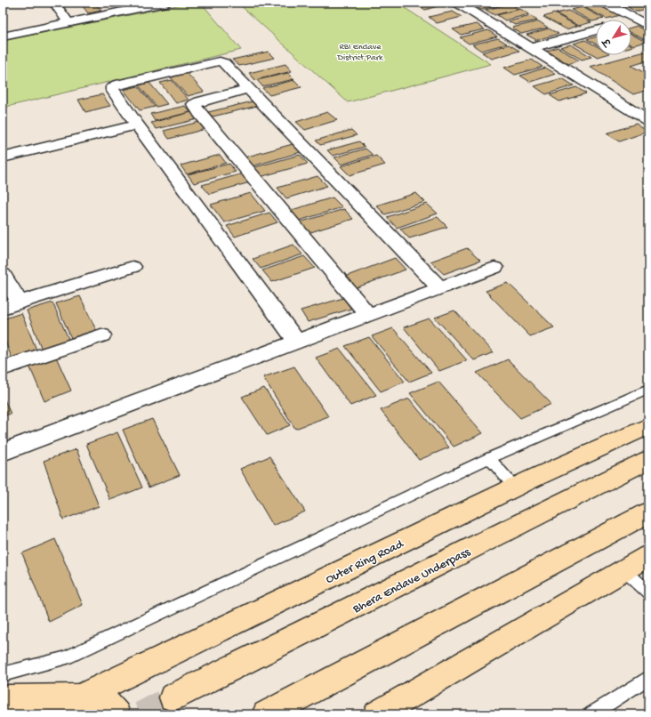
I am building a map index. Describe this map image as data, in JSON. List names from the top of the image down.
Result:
{
  "streets": {
    "main road": ["Outer Ring Road", "Bhera Enclave Underpass"]
  },
  "parks": ["RBI Enclave District Park"],
  "north": "bottom left"
}
